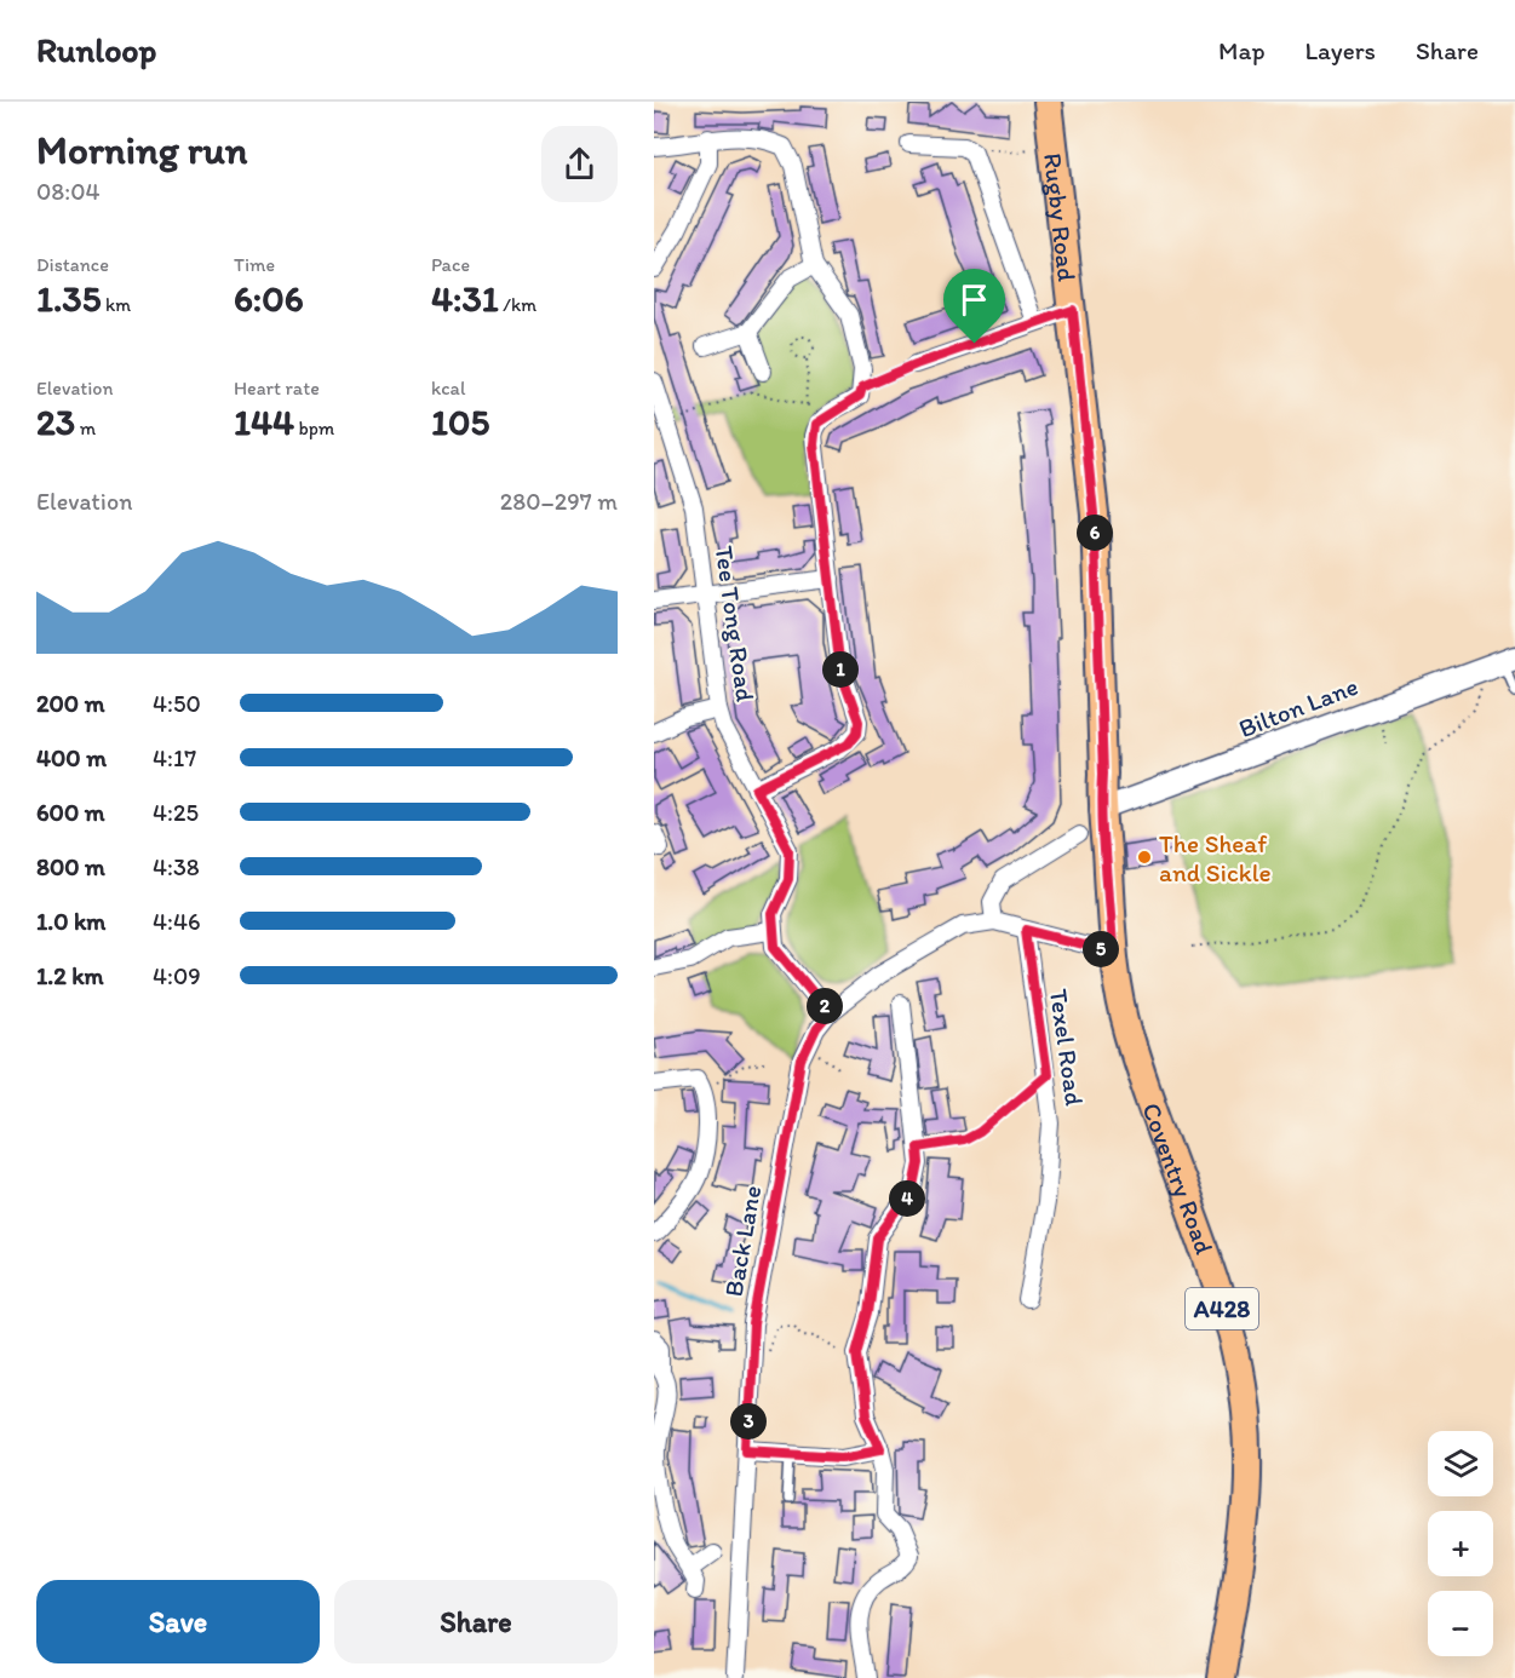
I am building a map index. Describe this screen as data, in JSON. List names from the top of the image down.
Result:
{
  "streets": {
    "main road": ["Rugby Road", "Coventry Road", "A428"],
    "street": [
      "Tee Tong Road",
      "Bilton Lane",
      "Texel Road",
      "Back Lane"
    ]
  },
  "crossings": [
    ["Rugby Road", "Bilton Lane"],
    ["Rugby Road", "Coventry Road"],
    ["Bilton Lane", "Coventry Road"],
    ["Texel Road", "Back Lane"],
    ["Coventry Road", "Back Lane"]
  ],
  "places": ["The Sheaf and Sickle"],
  "page": {
    "header": "Runloop",
    "nav": ["Map", "Layers", "Share"],
    "heading": ["Morning run", "08:04"],
    "stats": [
      ["Distance", "1.35 km"],
      ["Time", "6:06"],
      ["Pace", "4:31 /km"],
      ["Elevation", "23 m"],
      ["Heart rate", "144 bpm"],
      ["kcal", "105"]
    ],
    "chart": ["Elevation", "280–297 m"],
    "pins": [
      "6",
      "1",
      "5",
      "2",
      "4",
      "3"
    ],
    "list": [
      {
        "name": "200 m",
        "note": "4:50"
      },
      {
        "name": "400 m",
        "note": "4:17"
      },
      {
        "name": "600 m",
        "note": "4:25"
      },
      {
        "name": "800 m",
        "note": "4:38"
      },
      {
        "name": "1.0 km",
        "note": "4:46"
      },
      {
        "name": "1.2 km",
        "note": "4:09"
      }
    ],
    "map_buttons": ["+", "−"],
    "buttons": ["Save", "Share"]
  }
}
